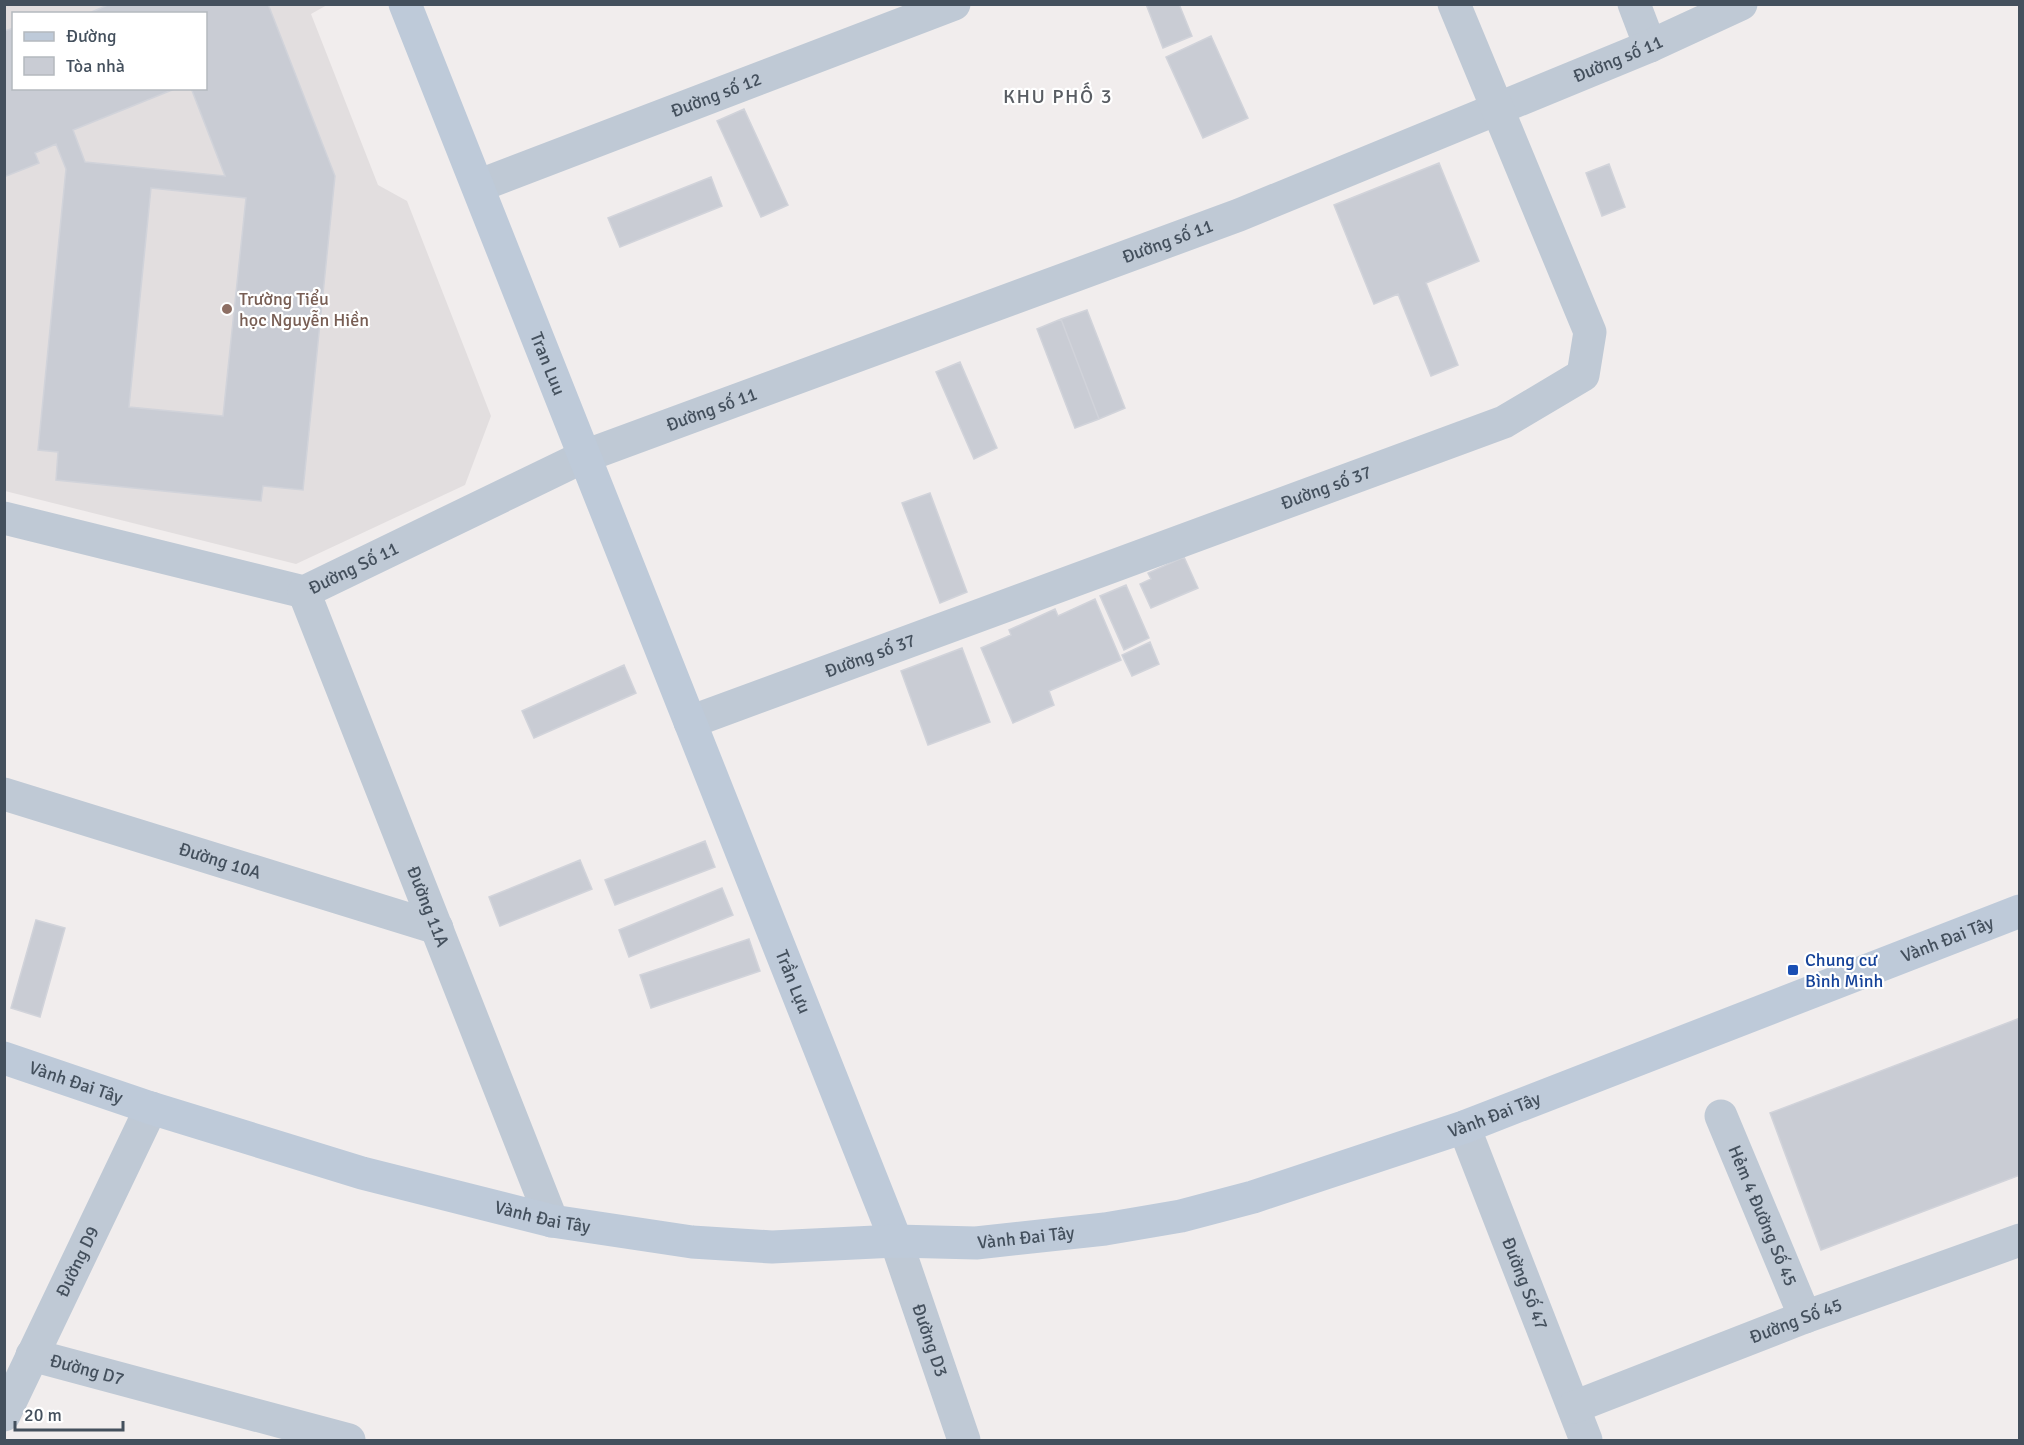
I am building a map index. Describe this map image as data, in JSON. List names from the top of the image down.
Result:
{
  "streets": {
    "street": [
      "Đường số 11",
      "Đường số 12",
      "Tran Luu",
      "Đường số 37",
      "Đường Số 11",
      "Đường 10A",
      "Đường 11A",
      "Vành Đai Tây",
      "Trần Lựu",
      "Hẻm 4 Đường Số 45",
      "Đường D9",
      "Đường Số 47",
      "Đường Số 45",
      "Đường D3",
      "Đường D7"
    ]
  },
  "crossings": [
    ["Đường số 11", "Tran Luu"],
    ["Đường số 11", "Đường số 37"],
    ["Đường số 11", "Đường Số 11"],
    ["Đường số 12", "Tran Luu"],
    ["Tran Luu", "Đường số 37"],
    ["Tran Luu", "Đường Số 11"],
    ["Tran Luu", "Trần Lựu"],
    ["Đường số 37", "Trần Lựu"],
    ["Đường Số 11", "Đường 11A"],
    ["Đường 10A", "Đường 11A"],
    ["Đường 11A", "Vành Đai Tây"],
    ["Vành Đai Tây", "Trần Lựu"],
    ["Vành Đai Tây", "Đường D9"],
    ["Vành Đai Tây", "Đường Số 47"],
    ["Vành Đai Tây", "Đường D3"],
    ["Trần Lựu", "Đường D3"],
    ["Hẻm 4 Đường Số 45", "Đường Số 45"],
    ["Đường D9", "Đường D7"],
    ["Đường Số 47", "Đường Số 45"]
  ],
  "districts": ["KHU PHỐ 3"],
  "places": {
    "other": ["Trường Tiểu học Nguyễn Hiền"],
    "transit": ["Chung cư Bình Minh"]
  },
  "legend": ["Đường", "Tòa nhà"],
  "scale_bar": "20 m"
}
